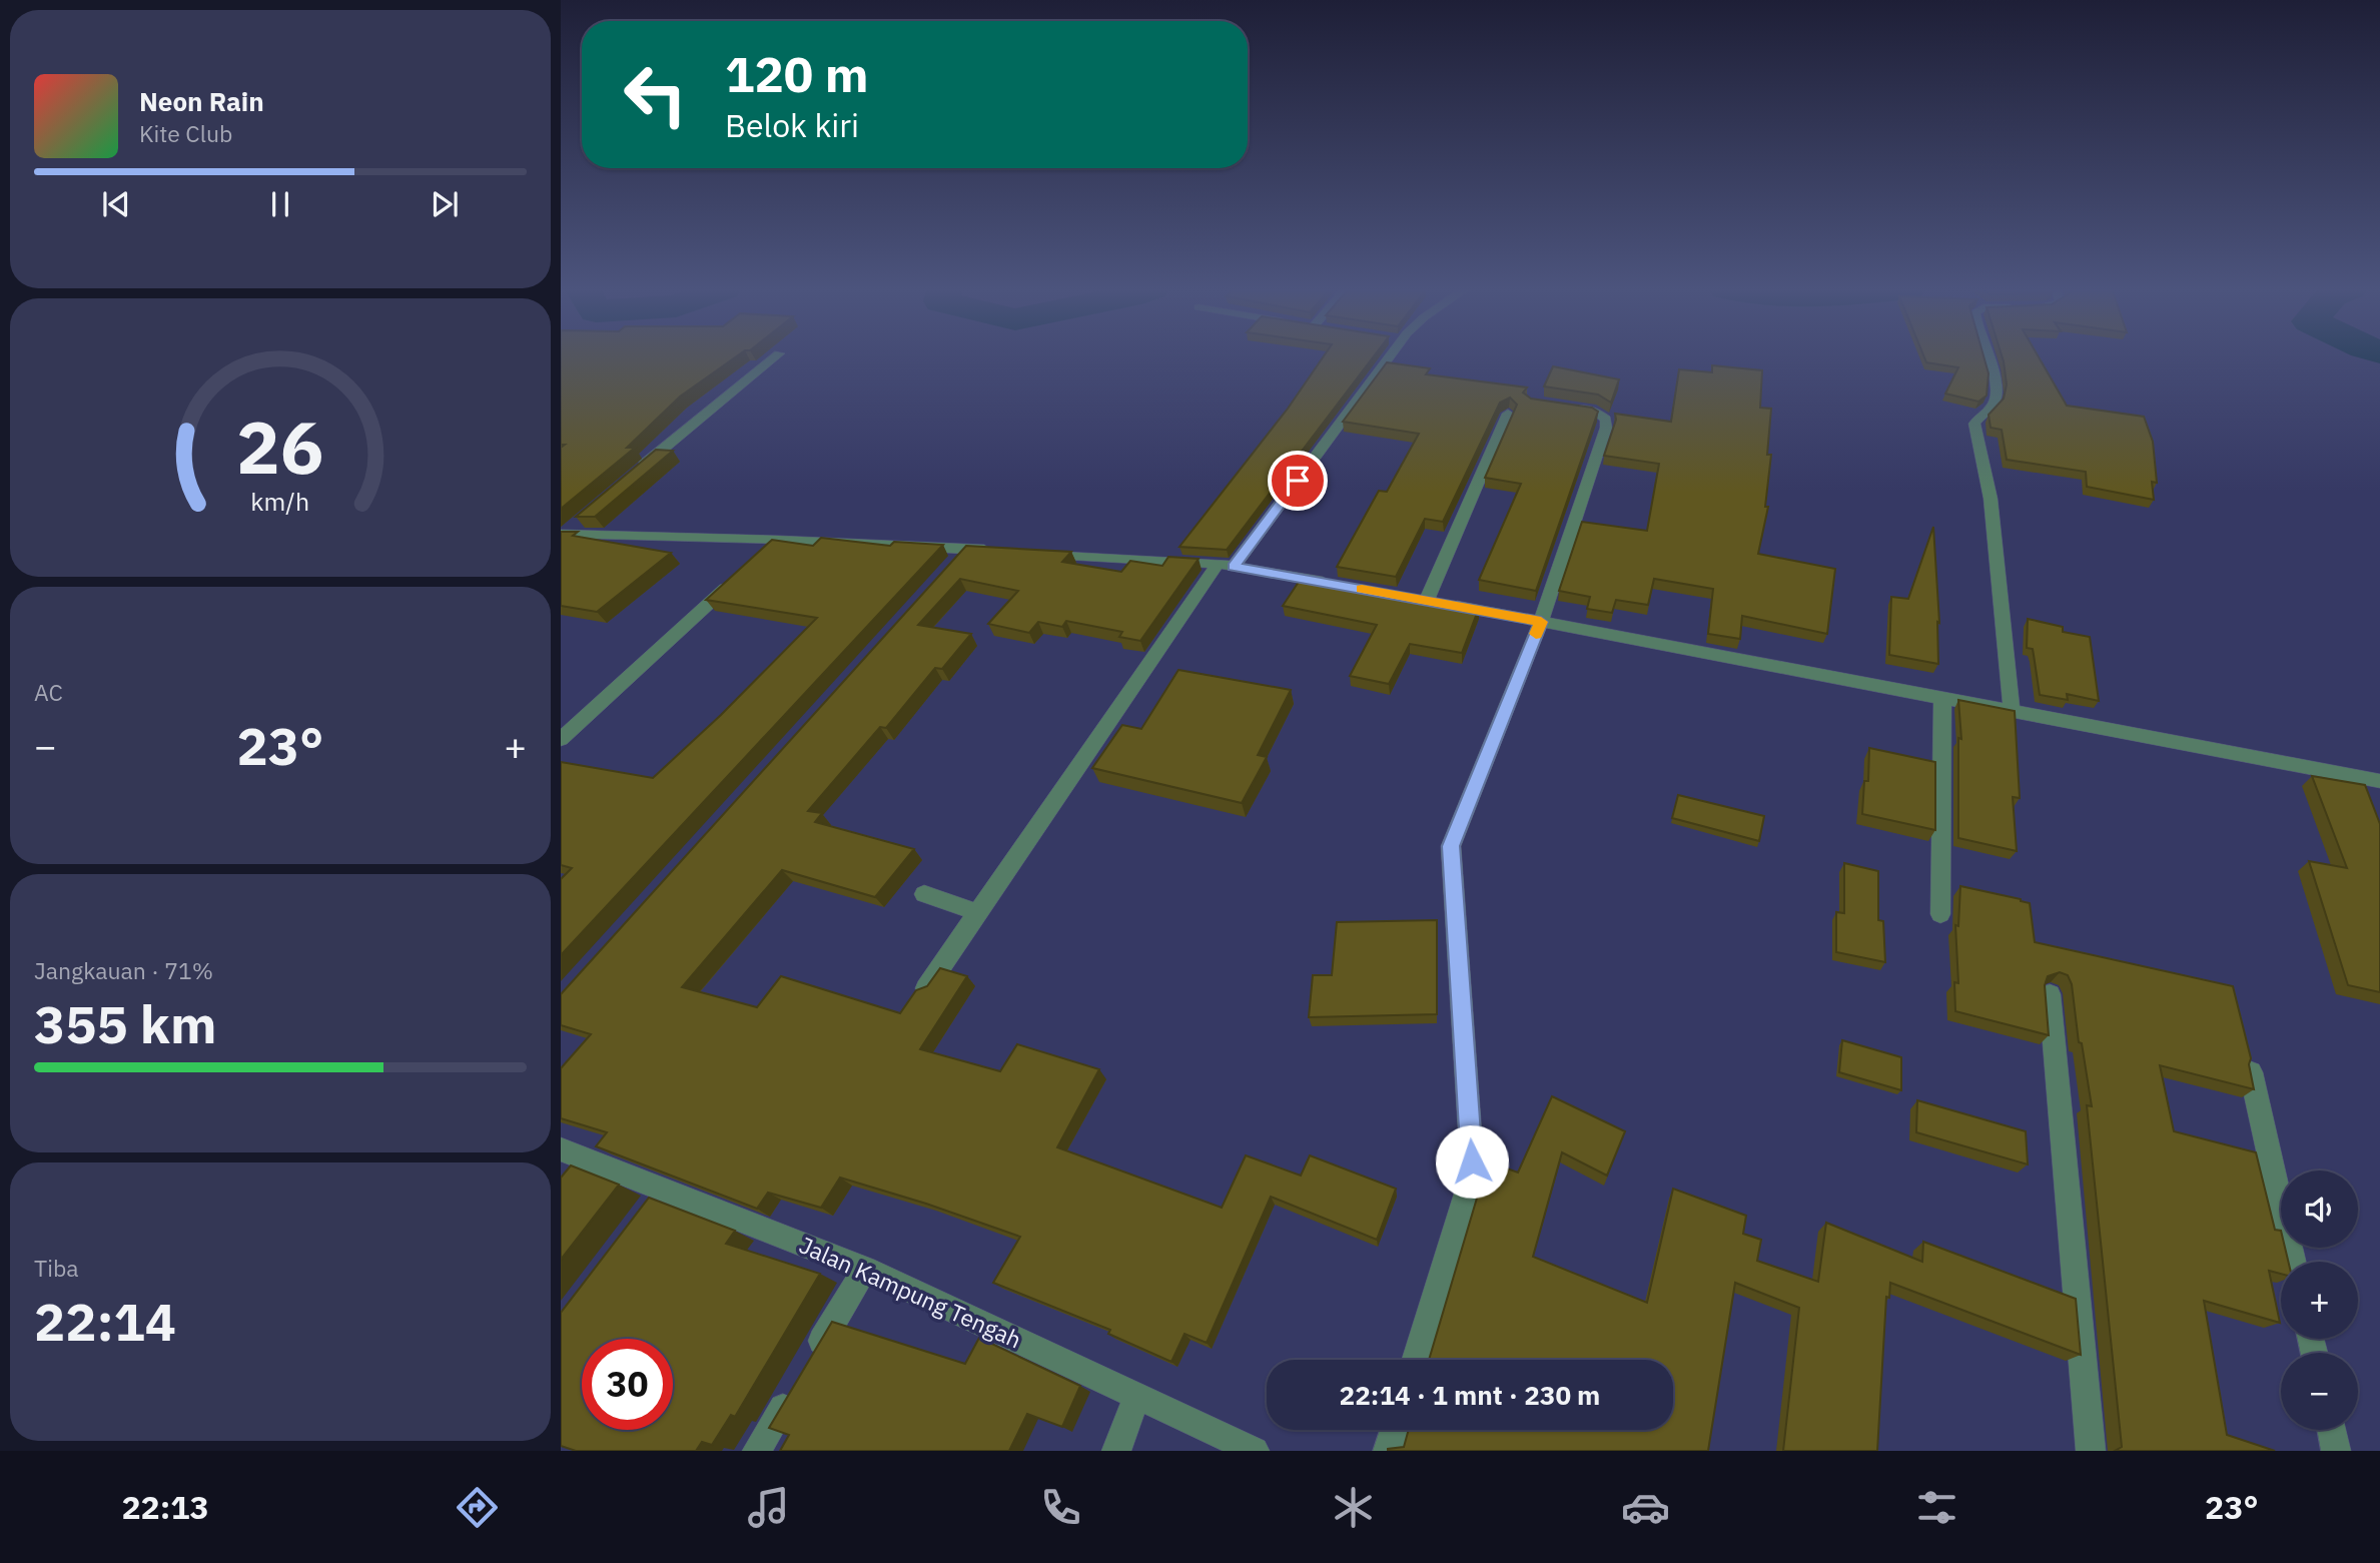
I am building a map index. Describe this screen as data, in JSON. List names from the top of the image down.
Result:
{
  "streets": {
    "street": ["Jalan Kampung Tengah"]
  },
  "page": {
    "turn": ["120 m", "Belok kiri"],
    "song": ["Neon Rain", "Kite Club"],
    "tile": [
      "AC",
      ["Jangkauan · 71%", "355 km"],
      ["Tiba", "22:14"]
    ],
    "heat": ["−", "23°", "+"],
    "map_buttons": ["+", "−"],
    "limit": "30",
    "trip": "22:14 · 1 mnt · 230 m",
    "tabs": ["22:13", "23°"],
    "gauge": ["26", "km/h"]
  }
}
